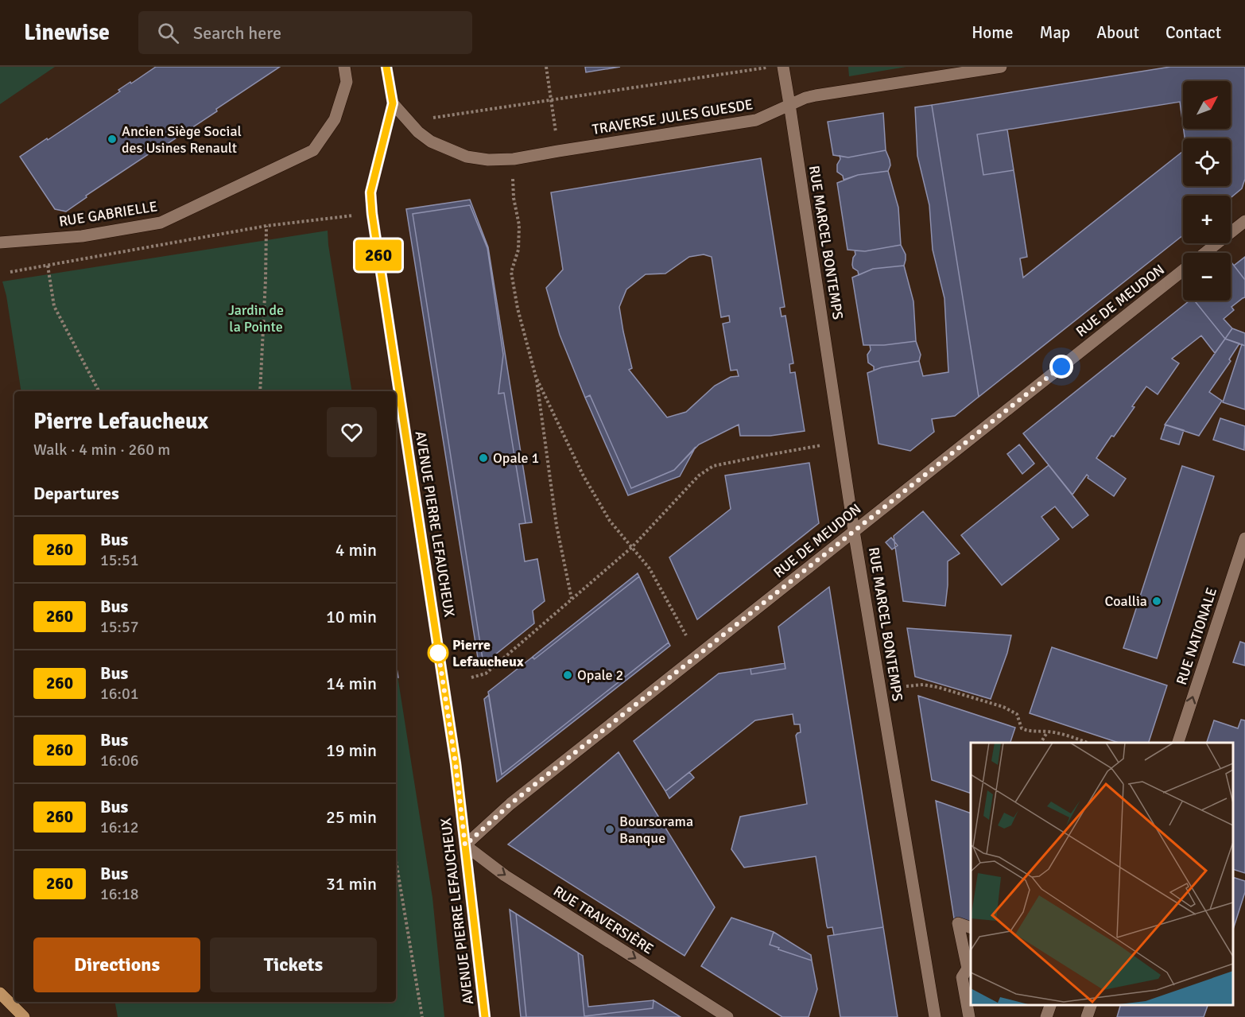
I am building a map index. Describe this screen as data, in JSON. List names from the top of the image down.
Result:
{
  "streets": {
    "street": [
      "TRAVERSE JULES GUESDE",
      "RUE GABRIELLE",
      "RUE MARCEL BONTEMPS",
      "RUE DE MEUDON",
      "AVENUE PIERRE LEFAUCHEUX",
      "RUE NATIONALE",
      "RUE TRAVERSIÈRE"
    ]
  },
  "crossings": [
    ["TRAVERSE JULES GUESDE", "RUE MARCEL BONTEMPS"],
    ["TRAVERSE JULES GUESDE", "AVENUE PIERRE LEFAUCHEUX"],
    ["RUE MARCEL BONTEMPS", "RUE DE MEUDON"],
    ["RUE DE MEUDON", "AVENUE PIERRE LEFAUCHEUX"],
    ["RUE DE MEUDON", "RUE TRAVERSIÈRE"],
    ["AVENUE PIERRE LEFAUCHEUX", "RUE TRAVERSIÈRE"]
  ],
  "one_way": ["RUE NATIONALE", "RUE TRAVERSIÈRE"],
  "parks": ["Jardin de la Pointe"],
  "places": [
    "Ancien Siège Social des Usines Renault",
    "Opale 1",
    "Coallia",
    "Pierre Lefaucheux",
    "Opale 2",
    "Boursorama Banque"
  ],
  "lines": ["bus line 260"],
  "north": "top right",
  "page": {
    "header": "Linewise",
    "search": "Search here",
    "nav": [
      "Home",
      "Map",
      "About",
      "Contact"
    ],
    "on_map": "260",
    "map_buttons": ["+", "−"],
    "heading": [
      ["Pierre Lefaucheux", "Walk · 4 min · 260 m"],
      "Departures"
    ],
    "list": [
      {
        "mark": "260",
        "name": "Bus",
        "note": "15:51",
        "value": "4 min"
      },
      {
        "mark": "260",
        "name": "Bus",
        "note": "15:57",
        "value": "10 min"
      },
      {
        "mark": "260",
        "name": "Bus",
        "note": "16:01",
        "value": "14 min"
      },
      {
        "mark": "260",
        "name": "Bus",
        "note": "16:06",
        "value": "19 min"
      },
      {
        "mark": "260",
        "name": "Bus",
        "note": "16:12",
        "value": "25 min"
      },
      {
        "mark": "260",
        "name": "Bus",
        "note": "16:18",
        "value": "31 min"
      }
    ],
    "buttons": ["Directions", "Tickets"]
  }
}
